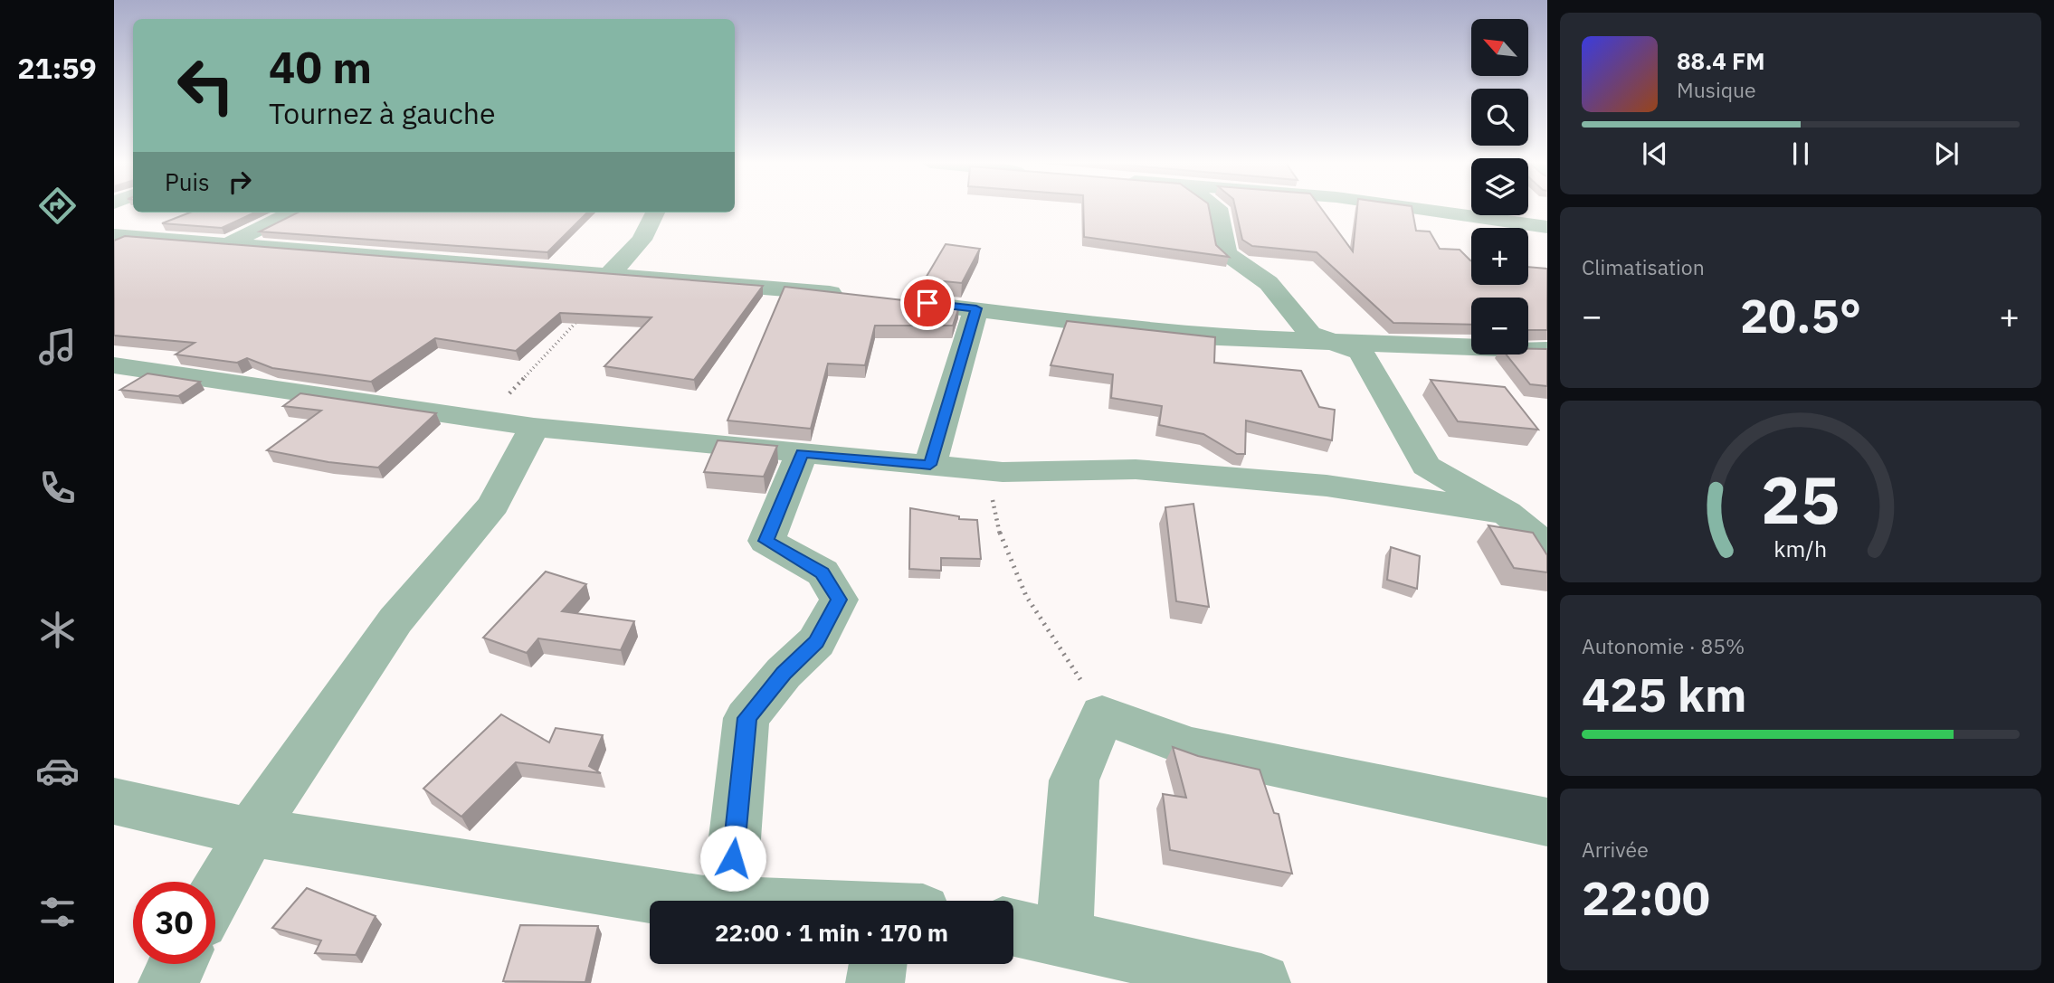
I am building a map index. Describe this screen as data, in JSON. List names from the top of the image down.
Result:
{
  "north": "top left",
  "page": {
    "tabs": "21:59",
    "map_buttons": ["+", "−"],
    "turn": ["40 m", "Tournez à gauche"],
    "song": ["88.4 FM", "Musique"],
    "then": "Puis",
    "tile": [
      "Climatisation",
      ["Autonomie · 85%", "425 km"],
      ["Arrivée", "22:00"]
    ],
    "heat": ["−", "20.5°", "+"],
    "limit": "30",
    "trip": "22:00 · 1 min · 170 m",
    "gauge": ["25", "km/h"]
  }
}
